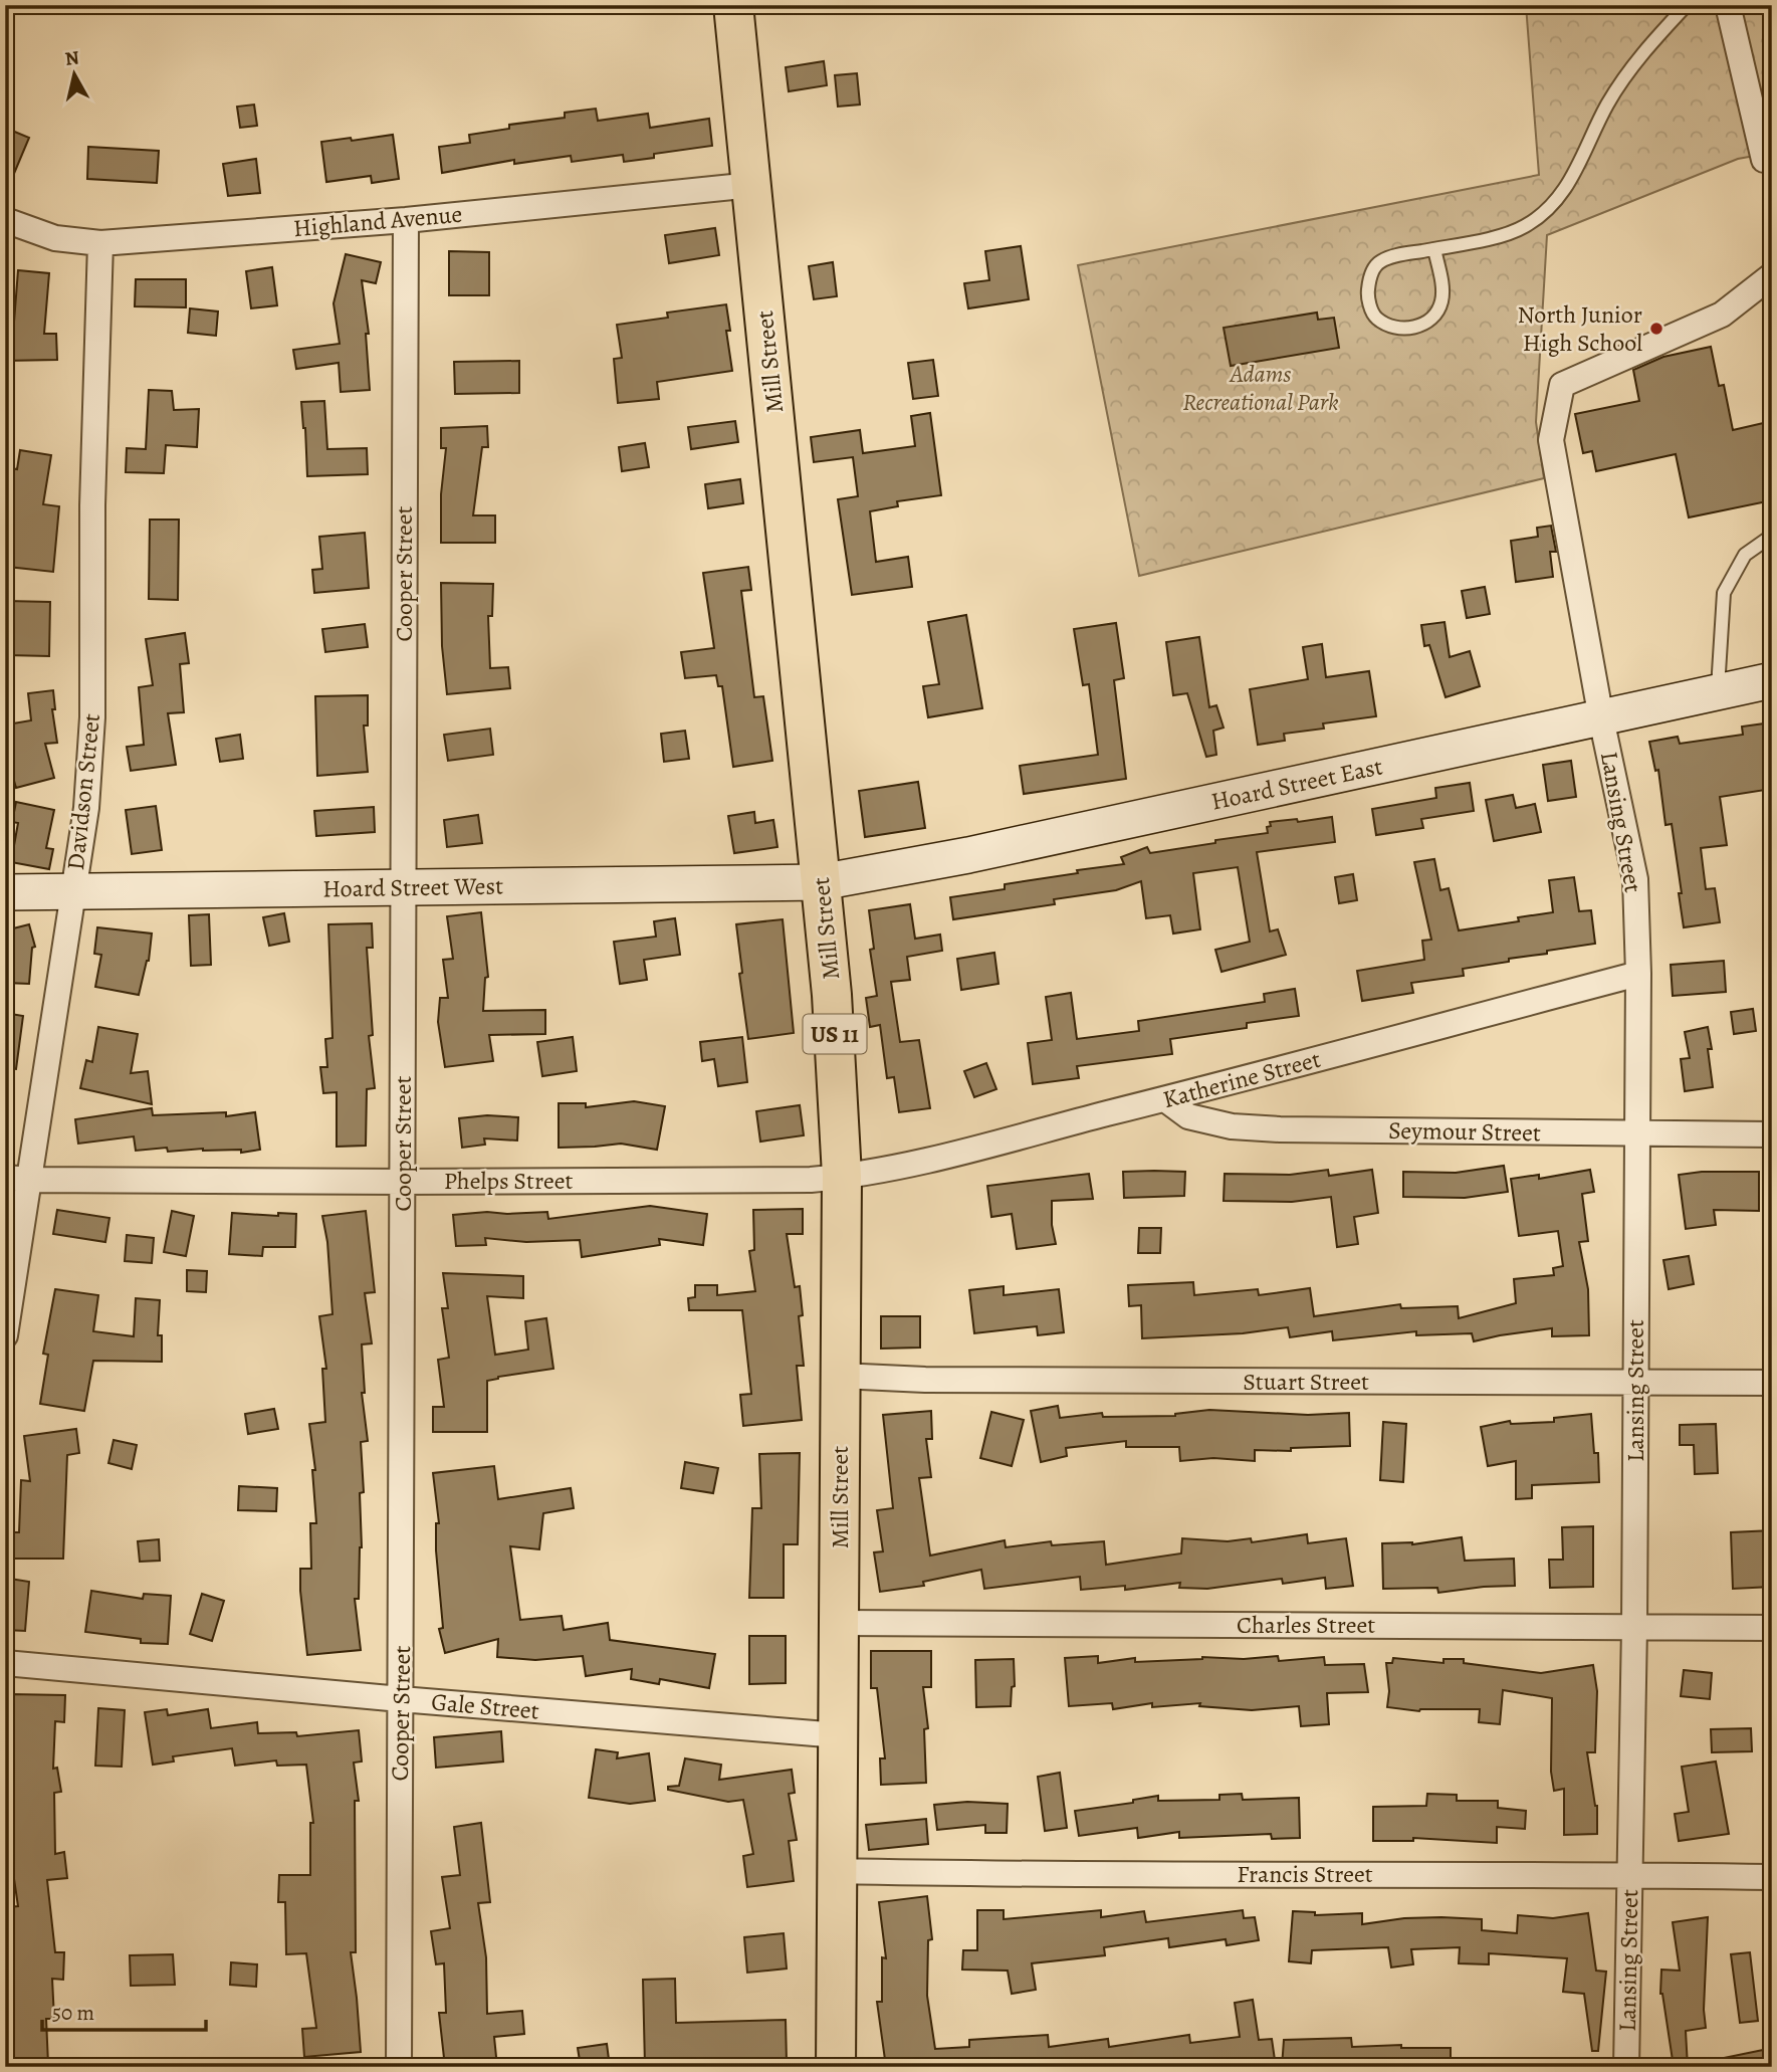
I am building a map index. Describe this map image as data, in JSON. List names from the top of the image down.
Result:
{
  "streets": {
    "highway": ["Mill Street", "US 11"],
    "street": [
      "Highland Avenue",
      "Cooper Street",
      "Hoard Street East",
      "Davidson Street",
      "Lansing Street",
      "Hoard Street West",
      "Katherine Street",
      "Seymour Street",
      "Phelps Street",
      "Stuart Street",
      "Charles Street",
      "Gale Street",
      "Francis Street"
    ]
  },
  "crossings": [
    ["Highland Avenue", "Mill Street"],
    ["Highland Avenue", "Cooper Street"],
    ["Highland Avenue", "Davidson Street"],
    ["Mill Street", "Hoard Street East"],
    ["Mill Street", "Hoard Street West"],
    ["Mill Street", "Katherine Street"],
    ["Mill Street", "Phelps Street"],
    ["Mill Street", "Stuart Street"],
    ["Mill Street", "Charles Street"],
    ["Mill Street", "Gale Street"],
    ["Mill Street", "Francis Street"],
    ["Cooper Street", "Hoard Street West"],
    ["Cooper Street", "Phelps Street"],
    ["Cooper Street", "Gale Street"],
    ["Hoard Street East", "Lansing Street"],
    ["Hoard Street East", "Hoard Street West"],
    ["Davidson Street", "Hoard Street West"],
    ["Davidson Street", "Phelps Street"],
    ["Lansing Street", "Katherine Street"],
    ["Lansing Street", "Seymour Street"],
    ["Lansing Street", "Stuart Street"],
    ["Lansing Street", "Charles Street"],
    ["Lansing Street", "Francis Street"],
    ["Katherine Street", "Seymour Street"],
    ["Katherine Street", "Phelps Street"]
  ],
  "parks": ["Adams Recreational Park"],
  "places": ["North Junior High School"],
  "scale_bar": "50 m",
  "north": "top"
}
